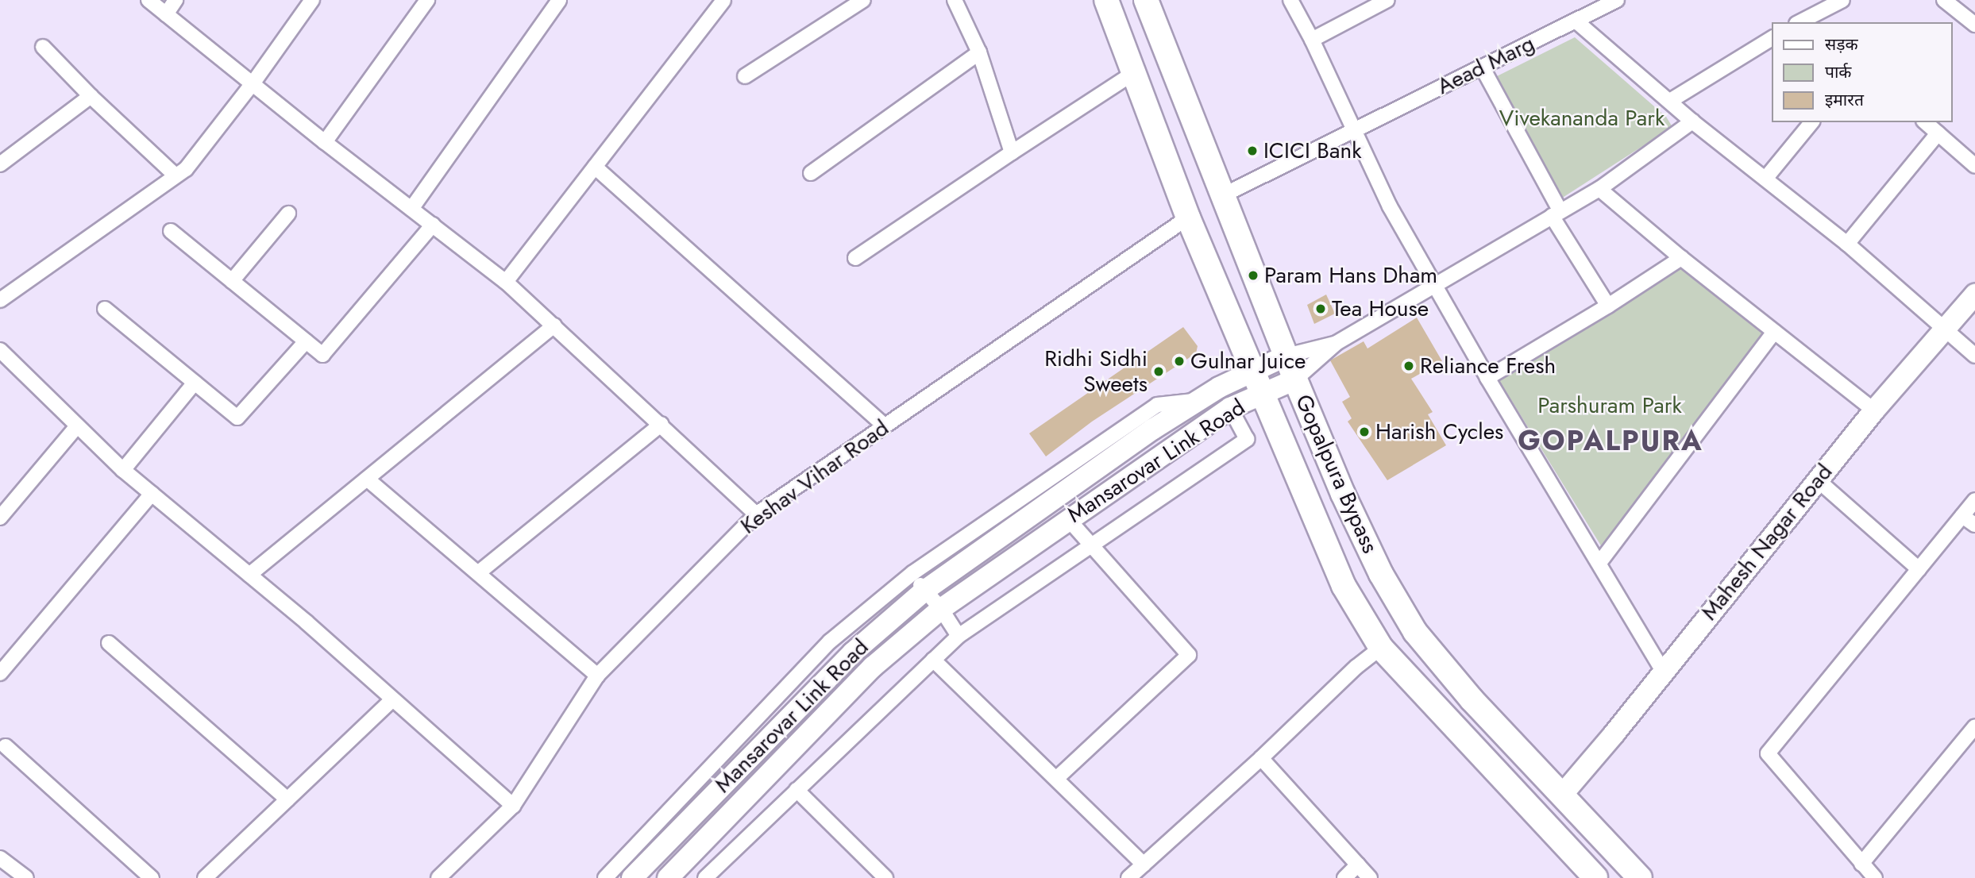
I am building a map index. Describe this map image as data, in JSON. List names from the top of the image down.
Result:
{
  "streets": {
    "main road": ["Gopalpura Bypass"],
    "street": [
      "Aead Marg",
      "Mansarovar Link Road",
      "Keshav Vihar Road",
      "Mahesh Nagar Road"
    ]
  },
  "crossings": [
    ["Aead Marg", "Gopalpura Bypass"],
    ["Mansarovar Link Road", "Gopalpura Bypass"],
    ["Gopalpura Bypass", "Keshav Vihar Road"],
    ["Gopalpura Bypass", "Mahesh Nagar Road"]
  ],
  "districts": ["GOPALPURA"],
  "parks": ["Vivekananda Park", "Parshuram Park"],
  "places": [
    "ICICI Bank",
    "Param Hans Dham",
    "Tea House",
    "Gulnar Juice",
    "Reliance Fresh",
    "Ridhi Sidhi Sweets",
    "Harish Cycles"
  ],
  "legend": ["सड़क", "पार्क", "इमारत"]
}
